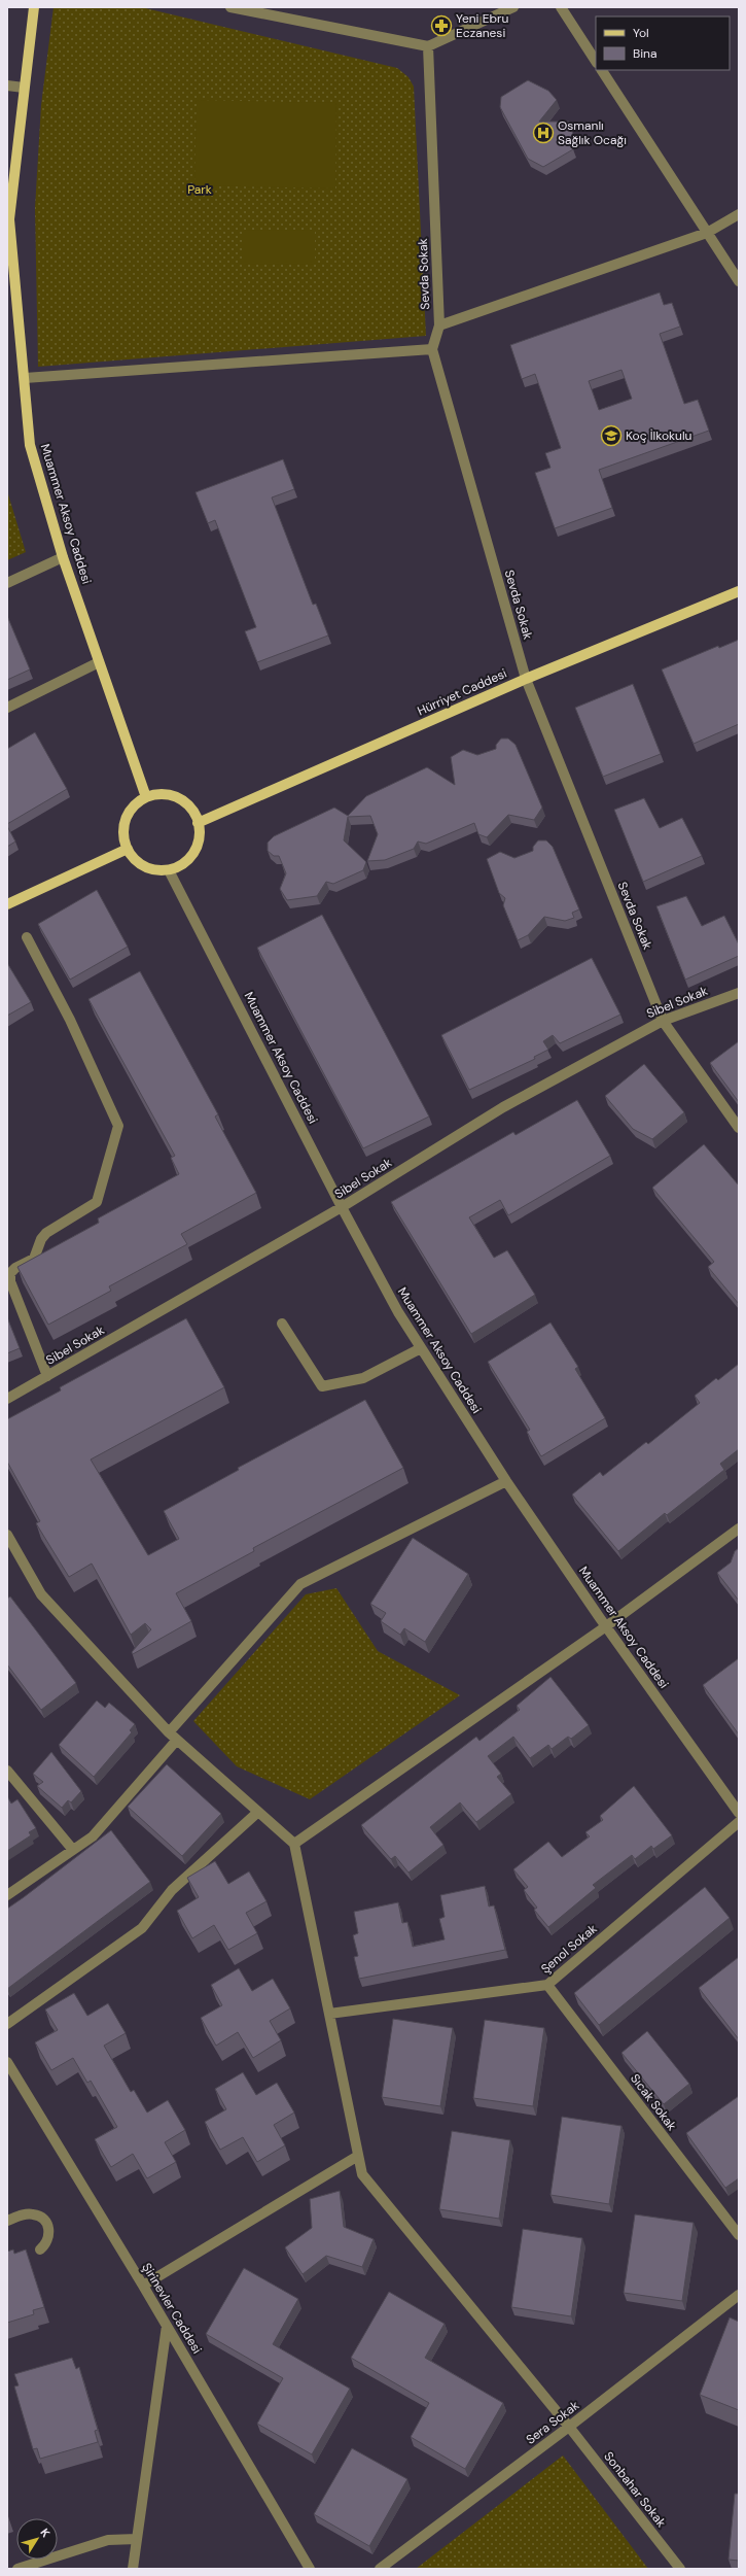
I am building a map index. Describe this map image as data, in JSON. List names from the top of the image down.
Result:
{
  "streets": {
    "main road": ["Muammer Aksoy Caddesi", "Hürriyet Caddesi"],
    "street": [
      "Sevda Sokak",
      "Sibel Sokak",
      "Şenol Sokak",
      "Sıcak Sokak",
      "Şirinevler Caddesi",
      "Sera Sokak",
      "Sonbahar Sokak"
    ]
  },
  "crossings": [
    ["Sevda Sokak", "Hürriyet Caddesi"],
    ["Sevda Sokak", "Sibel Sokak"],
    ["Muammer Aksoy Caddesi", "Hürriyet Caddesi"],
    ["Muammer Aksoy Caddesi", "Sibel Sokak"],
    ["Şenol Sokak", "Sıcak Sokak"],
    ["Şenol Sokak", "Sonbahar Sokak"],
    ["Sera Sokak", "Sonbahar Sokak"]
  ],
  "parks": ["Park"],
  "places": {
    "pharmacy": ["Yeni Ebru Eczanesi"],
    "hospital": ["Osmanlı Sağlık Ocağı"],
    "school or university": ["Koç İlkokulu"]
  },
  "legend": ["Yol", "Bina"],
  "north": "top right"
}
